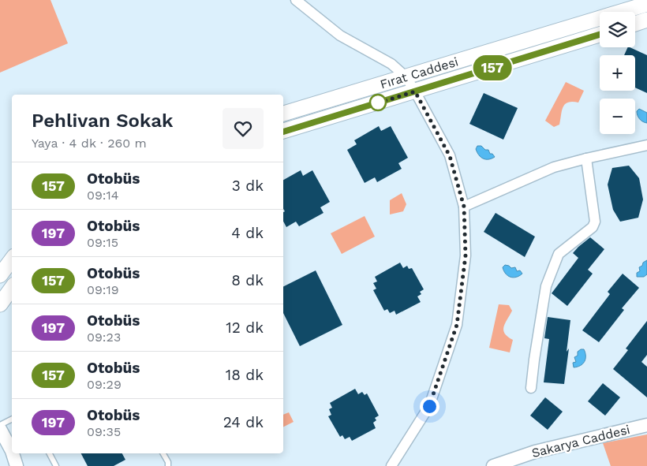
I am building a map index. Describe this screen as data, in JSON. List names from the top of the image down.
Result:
{
  "streets": {
    "main road": ["Fırat Caddesi"],
    "street": ["Sakarya Caddesi"]
  },
  "lines": ["bus line 157"],
  "page": {
    "on_map": "157",
    "map_buttons": ["+", "−"],
    "heading": ["Pehlivan Sokak", "Yaya · 4 dk · 260 m"],
    "list": [
      {
        "mark": "157",
        "name": "Otobüs",
        "note": "09:14",
        "value": "3 dk"
      },
      {
        "mark": "197",
        "name": "Otobüs",
        "note": "09:15",
        "value": "4 dk"
      },
      {
        "mark": "157",
        "name": "Otobüs",
        "note": "09:19",
        "value": "8 dk"
      },
      {
        "mark": "197",
        "name": "Otobüs",
        "note": "09:23",
        "value": "12 dk"
      },
      {
        "mark": "157",
        "name": "Otobüs",
        "note": "09:29",
        "value": "18 dk"
      },
      {
        "mark": "197",
        "name": "Otobüs",
        "note": "09:35",
        "value": "24 dk"
      }
    ]
  }
}
